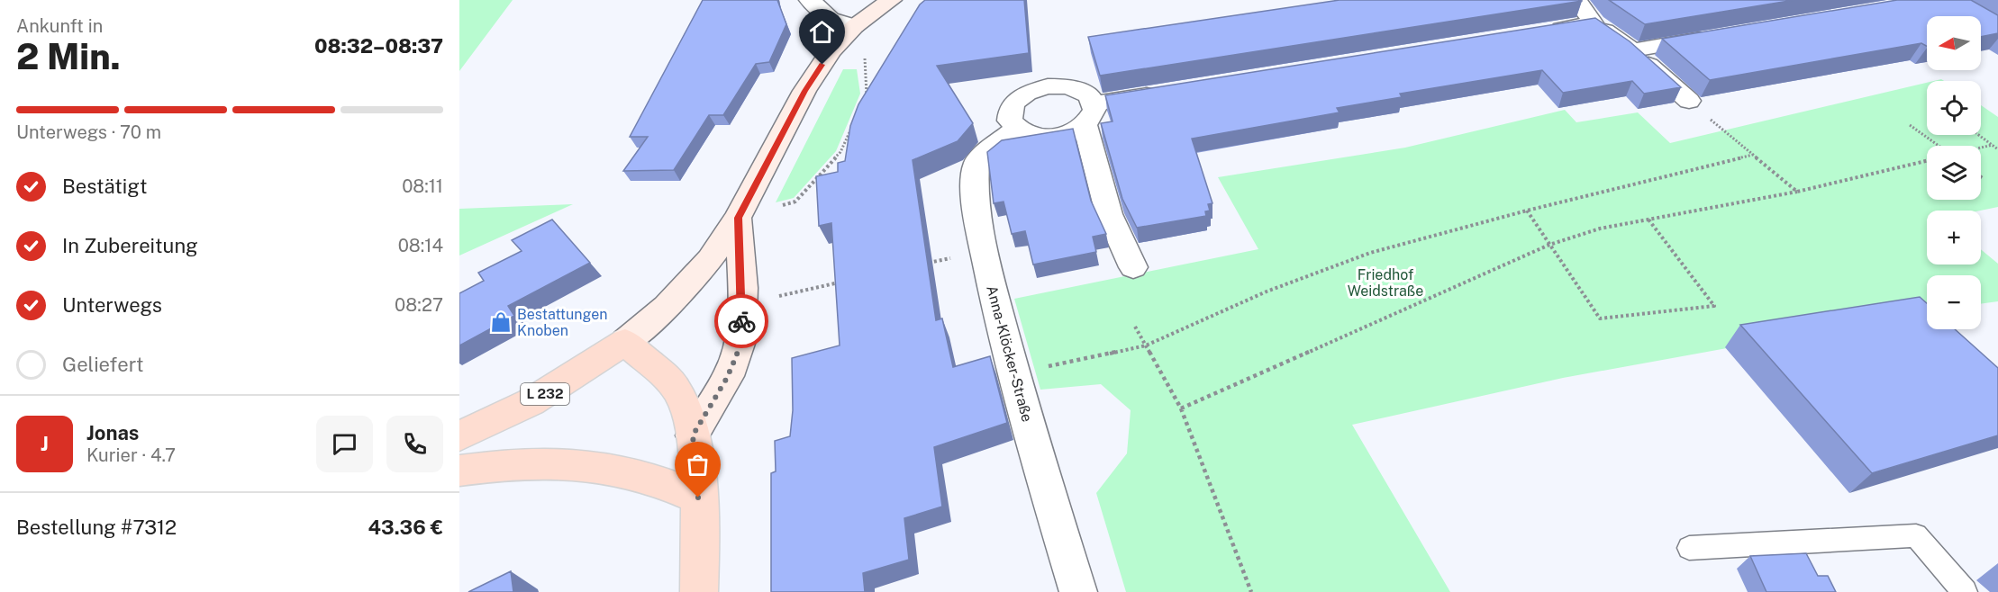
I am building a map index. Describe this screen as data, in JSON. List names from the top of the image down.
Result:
{
  "streets": {
    "main road": ["L 232"],
    "street": ["Anna-Klöcker-Straße"]
  },
  "parks": ["Friedhof Weidstraße"],
  "places": {
    "shop": ["Bestattungen Knoben"]
  },
  "north": "left",
  "page": {
    "heading": ["2 Min.", "Ankunft in", "08:32–08:37"],
    "panel": [
      "Jonas",
      "Kurier · 4.7",
      "Bestellung #7312",
      "43.36 €"
    ],
    "map_buttons": ["+", "−"],
    "bar": "Unterwegs · 70 m",
    "list": [
      ["Bestätigt", "08:11"],
      ["In Zubereitung", "08:14"],
      ["Unterwegs", "08:27"],
      "Geliefert"
    ],
    "round": "J"
  }
}
